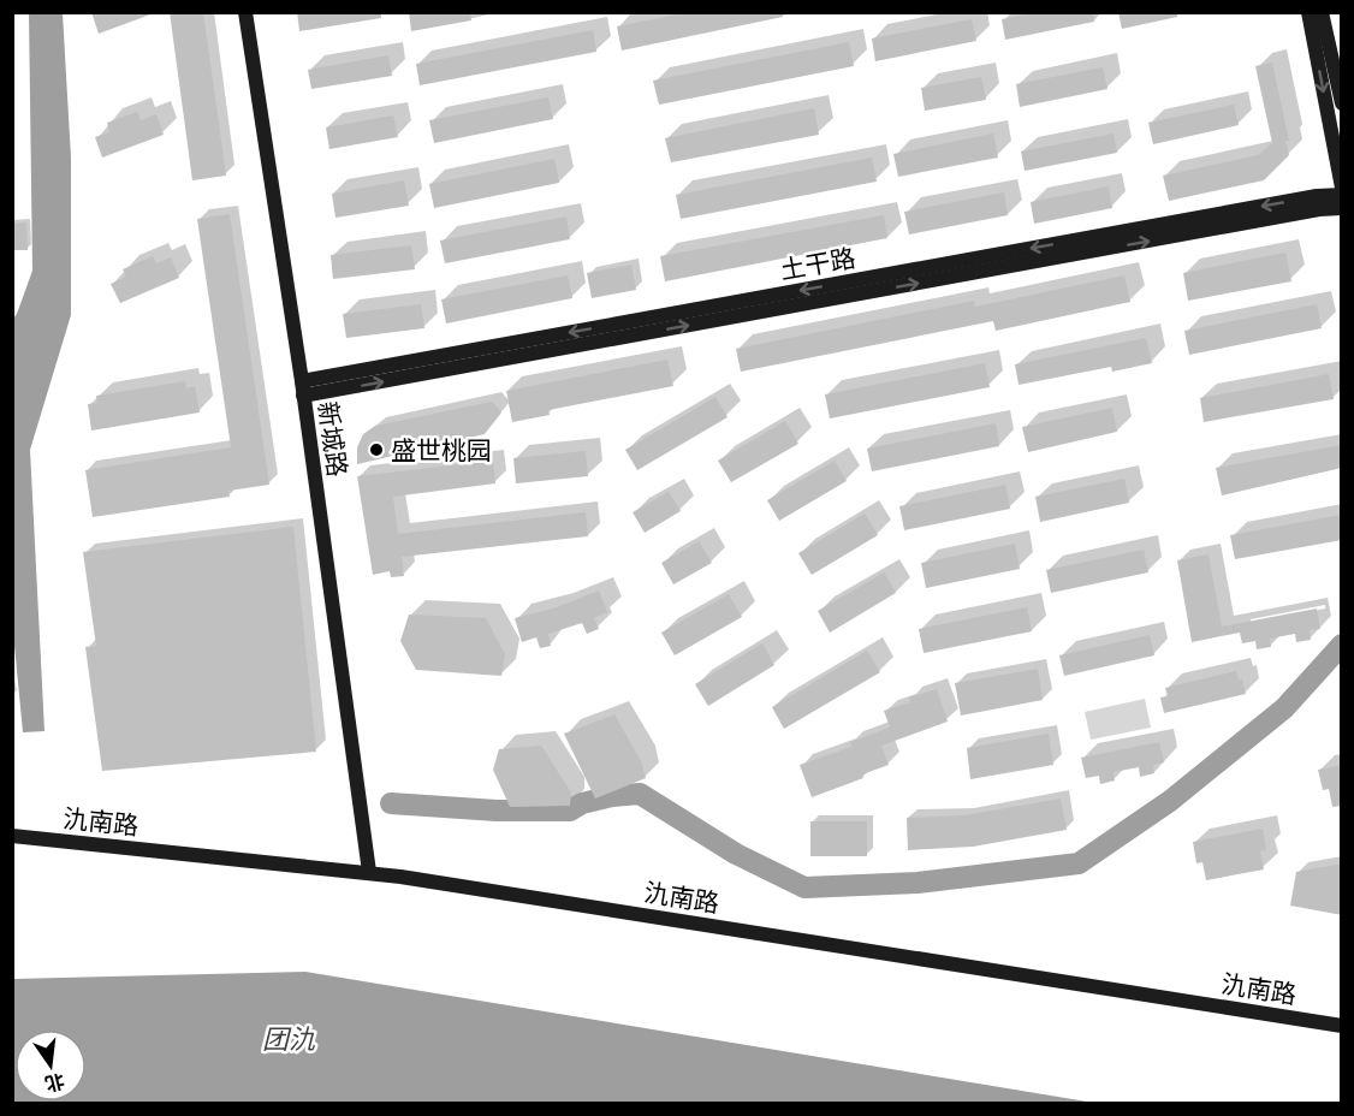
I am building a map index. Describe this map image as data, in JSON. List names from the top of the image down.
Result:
{
  "streets": {
    "street": ["土干路", "新城路", "氿南路"]
  },
  "crossings": [
    ["土干路", "新城路"],
    ["新城路", "氿南路"]
  ],
  "water": ["团氿"],
  "places": ["盛世桃园"],
  "north": "bottom"
}
